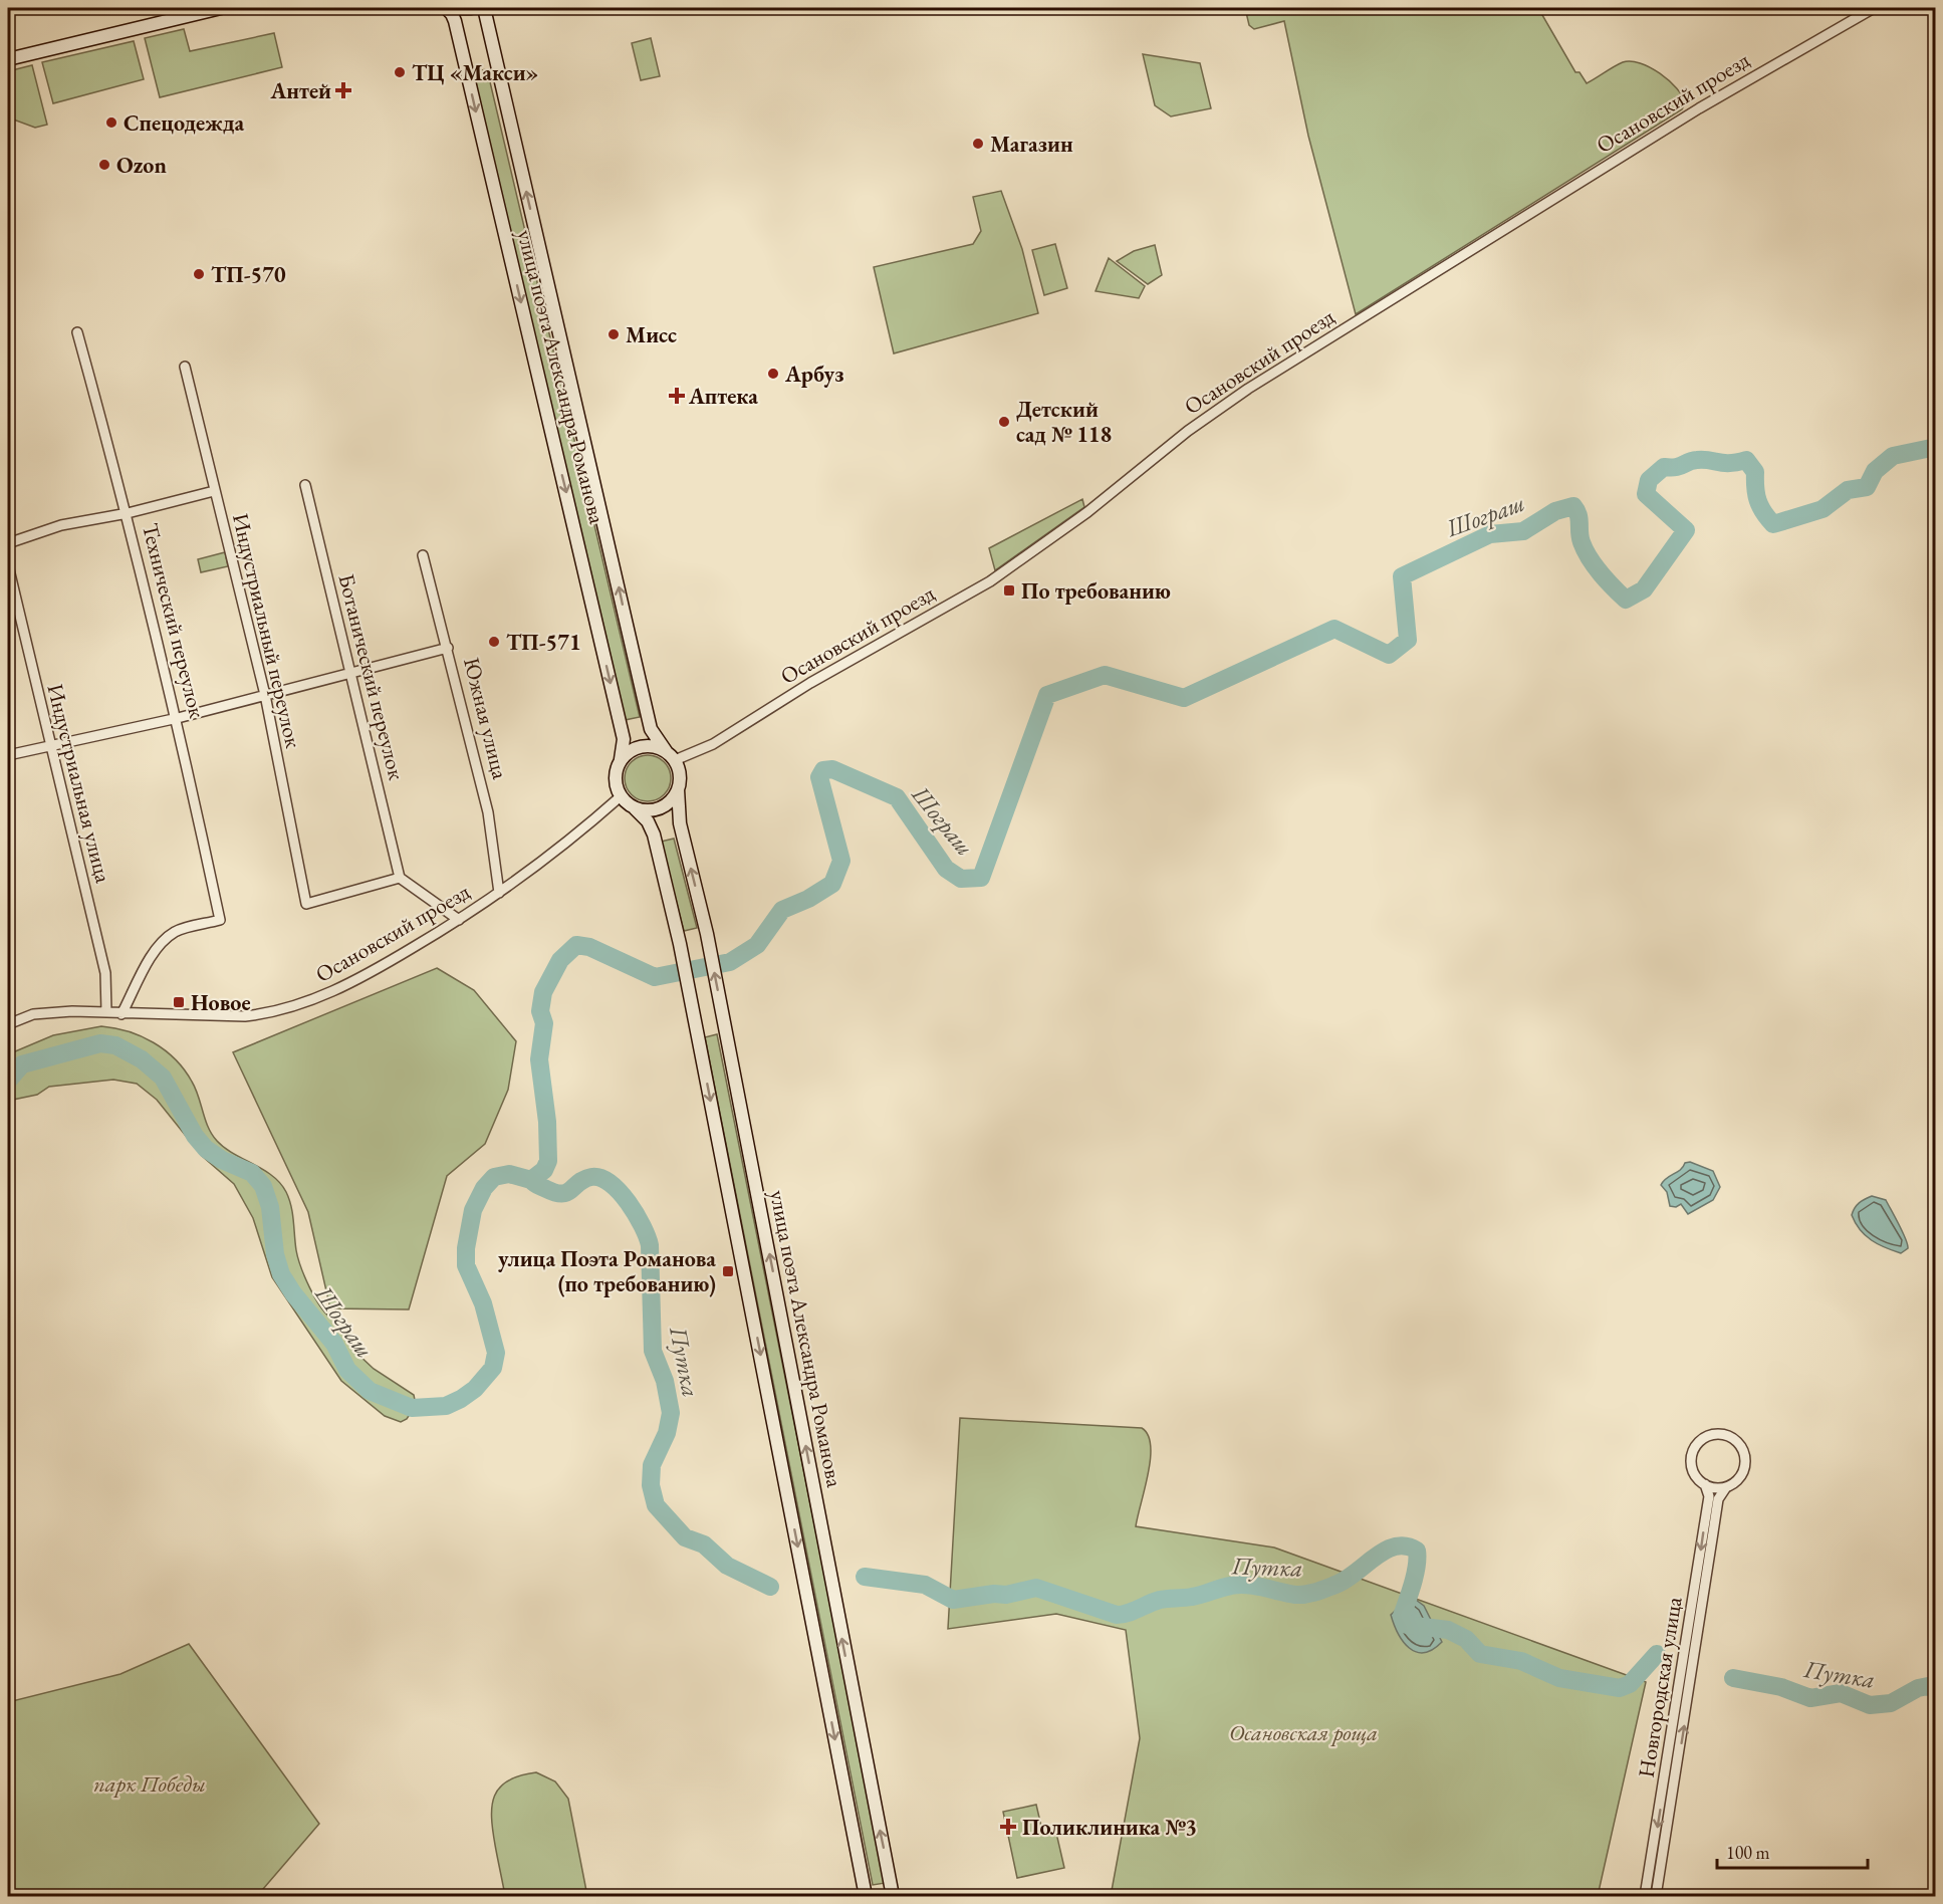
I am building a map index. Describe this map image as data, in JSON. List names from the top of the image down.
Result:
{
  "streets": {
    "main road": ["улица поэта Александра Романова"],
    "street": [
      "Осановский проезд",
      "Технический переулок",
      "Индустриальный переулок",
      "Ботанический переулок",
      "Южная улица",
      "Индустриальная улица",
      "Новгородская улица"
    ]
  },
  "crossings": [
    ["Осановский проезд", "улица поэта Александра Романова"],
    ["Осановский проезд", "Технический переулок"],
    ["Осановский проезд", "Южная улица"],
    ["Осановский проезд", "Индустриальная улица"],
    ["Индустриальный переулок", "Ботанический переулок"]
  ],
  "water": ["Шограш", "Путка"],
  "parks": ["Осановская роща", "парк Победы"],
  "places": {
    "other": [
      "ТЦ «Макси»",
      "Спецодежда",
      "Магазин",
      "Ozon",
      "ТП-570",
      "Мисс",
      "Арбуз",
      "Детский сад № 118",
      "ТП-571"
    ],
    "health": ["Антей", "Аптека", "Поликлиника №3"],
    "transit": ["По требованию", "Новое", "улица Поэта Романова (по требованию)"]
  },
  "scale_bar": "100 m"
}
